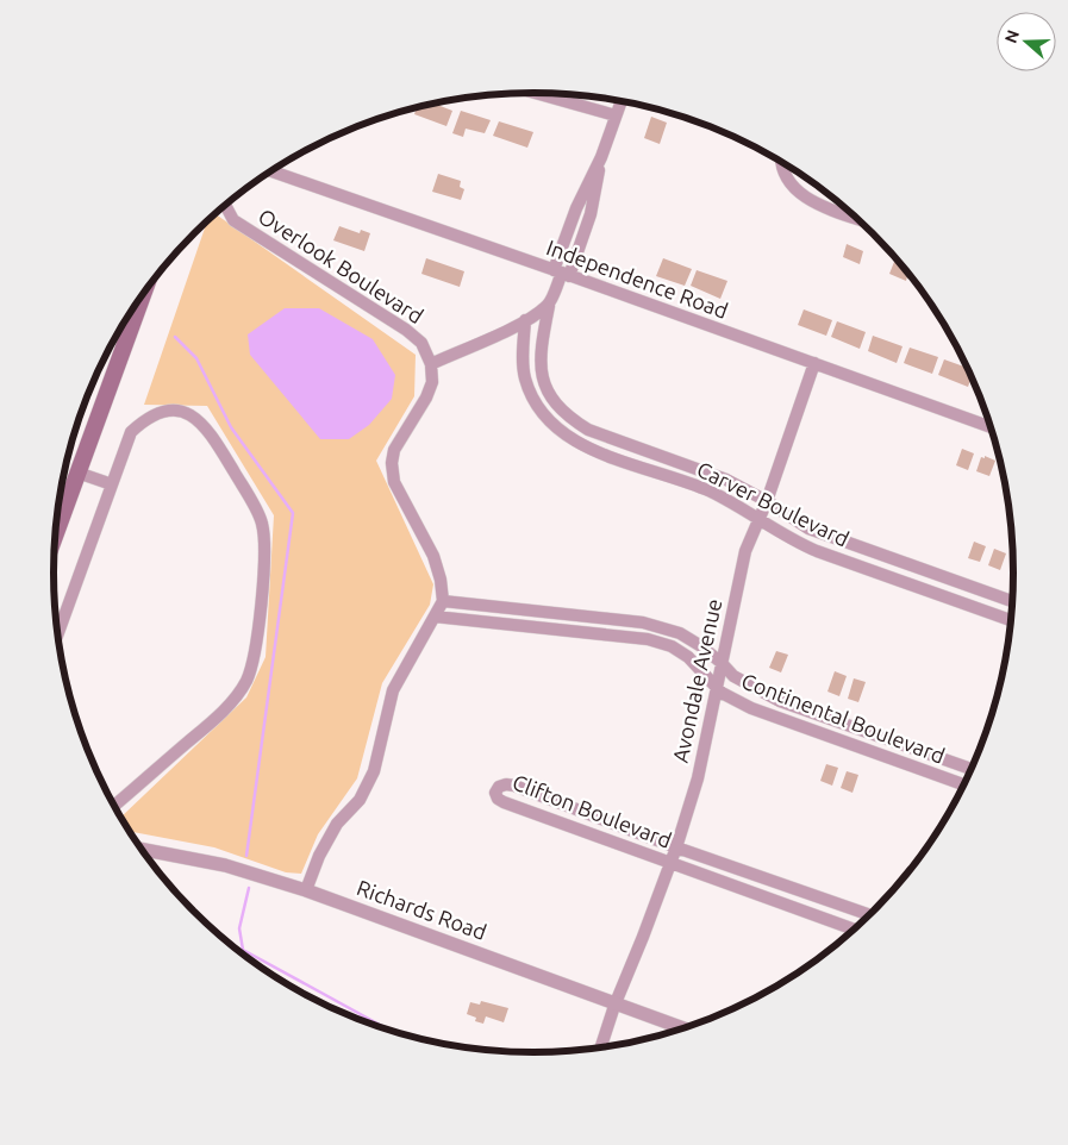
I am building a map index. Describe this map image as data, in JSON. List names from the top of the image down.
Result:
{
  "streets": {
    "street": [
      "Overlook Boulevard",
      "Independence Road",
      "Carver Boulevard",
      "Avondale Avenue",
      "Continental Boulevard",
      "Clifton Boulevard",
      "Richards Road"
    ]
  },
  "crossings": [
    ["Independence Road", "Carver Boulevard"],
    ["Independence Road", "Avondale Avenue"],
    ["Carver Boulevard", "Avondale Avenue"],
    ["Avondale Avenue", "Continental Boulevard"],
    ["Avondale Avenue", "Clifton Boulevard"],
    ["Avondale Avenue", "Richards Road"]
  ],
  "north": "left"
}
